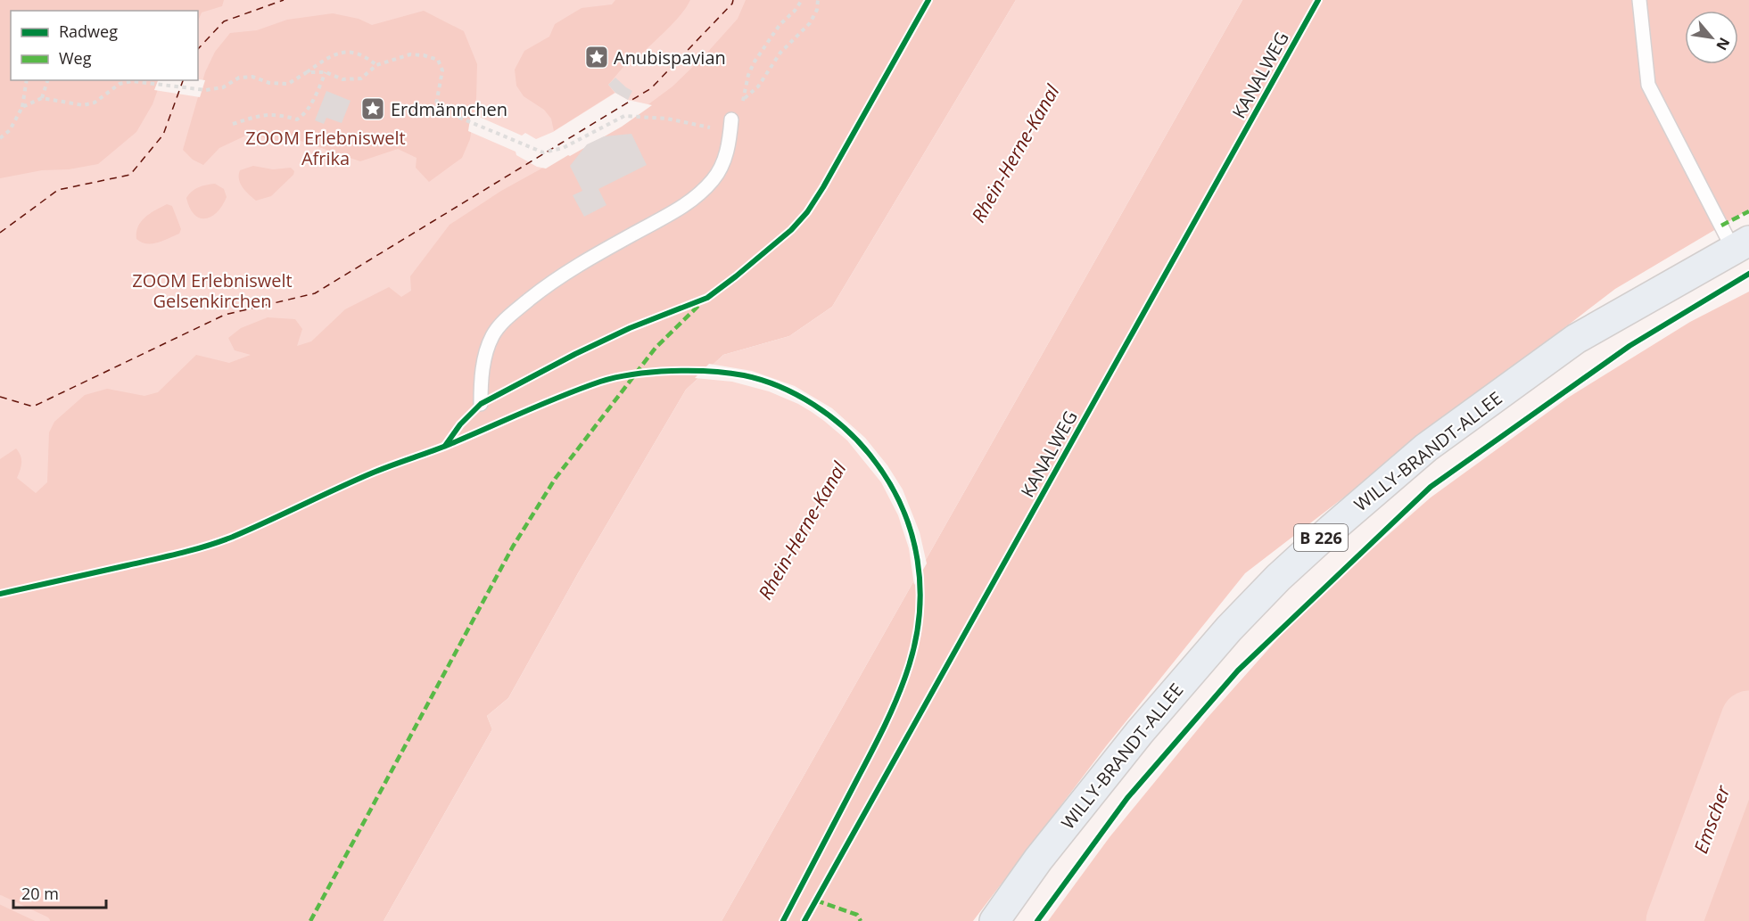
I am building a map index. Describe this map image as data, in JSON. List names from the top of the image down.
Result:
{
  "streets": {
    "main road": ["WILLY-BRANDT-ALLEE", "B 226"],
    "cycle path": ["KANALWEG"]
  },
  "water": ["Rhein-Herne-Kanal", "Emscher"],
  "parks": ["ZOOM Erlebniswelt Afrika", "ZOOM Erlebniswelt Gelsenkirchen"],
  "places": {
    "place": ["Anubispavian", "Erdmännchen"]
  },
  "legend": ["Radweg", "Weg"],
  "scale_bar": "20 m",
  "north": "bottom right"
}
